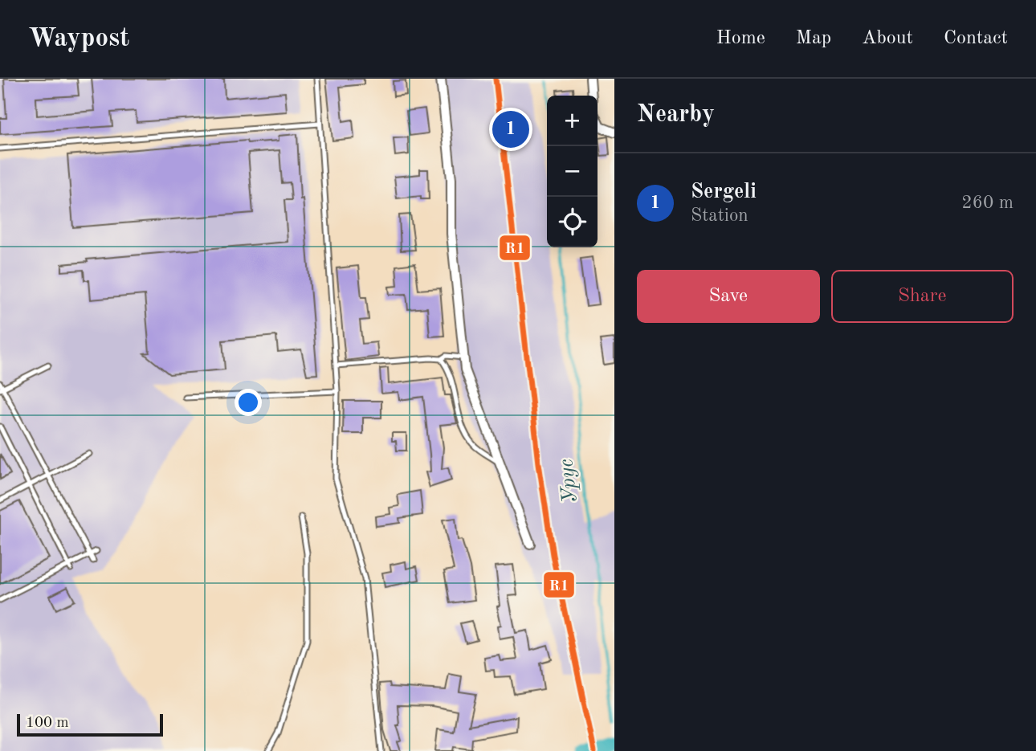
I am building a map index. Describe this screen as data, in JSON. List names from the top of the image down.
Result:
{
  "water": ["Урус"],
  "lines": ["transit line R1"],
  "scale_bar": "100 m",
  "page": {
    "header": "Waypost",
    "nav": [
      "Home",
      "Map",
      "About",
      "Contact"
    ],
    "heading": "Nearby",
    "map_buttons": ["+", "−"],
    "pins": "1",
    "list": [
      {
        "mark": "1",
        "name": "Sergeli",
        "note": "Station",
        "value": "260 m"
      }
    ],
    "buttons": ["Save", "Share"],
    "scale": "100 m"
  }
}
